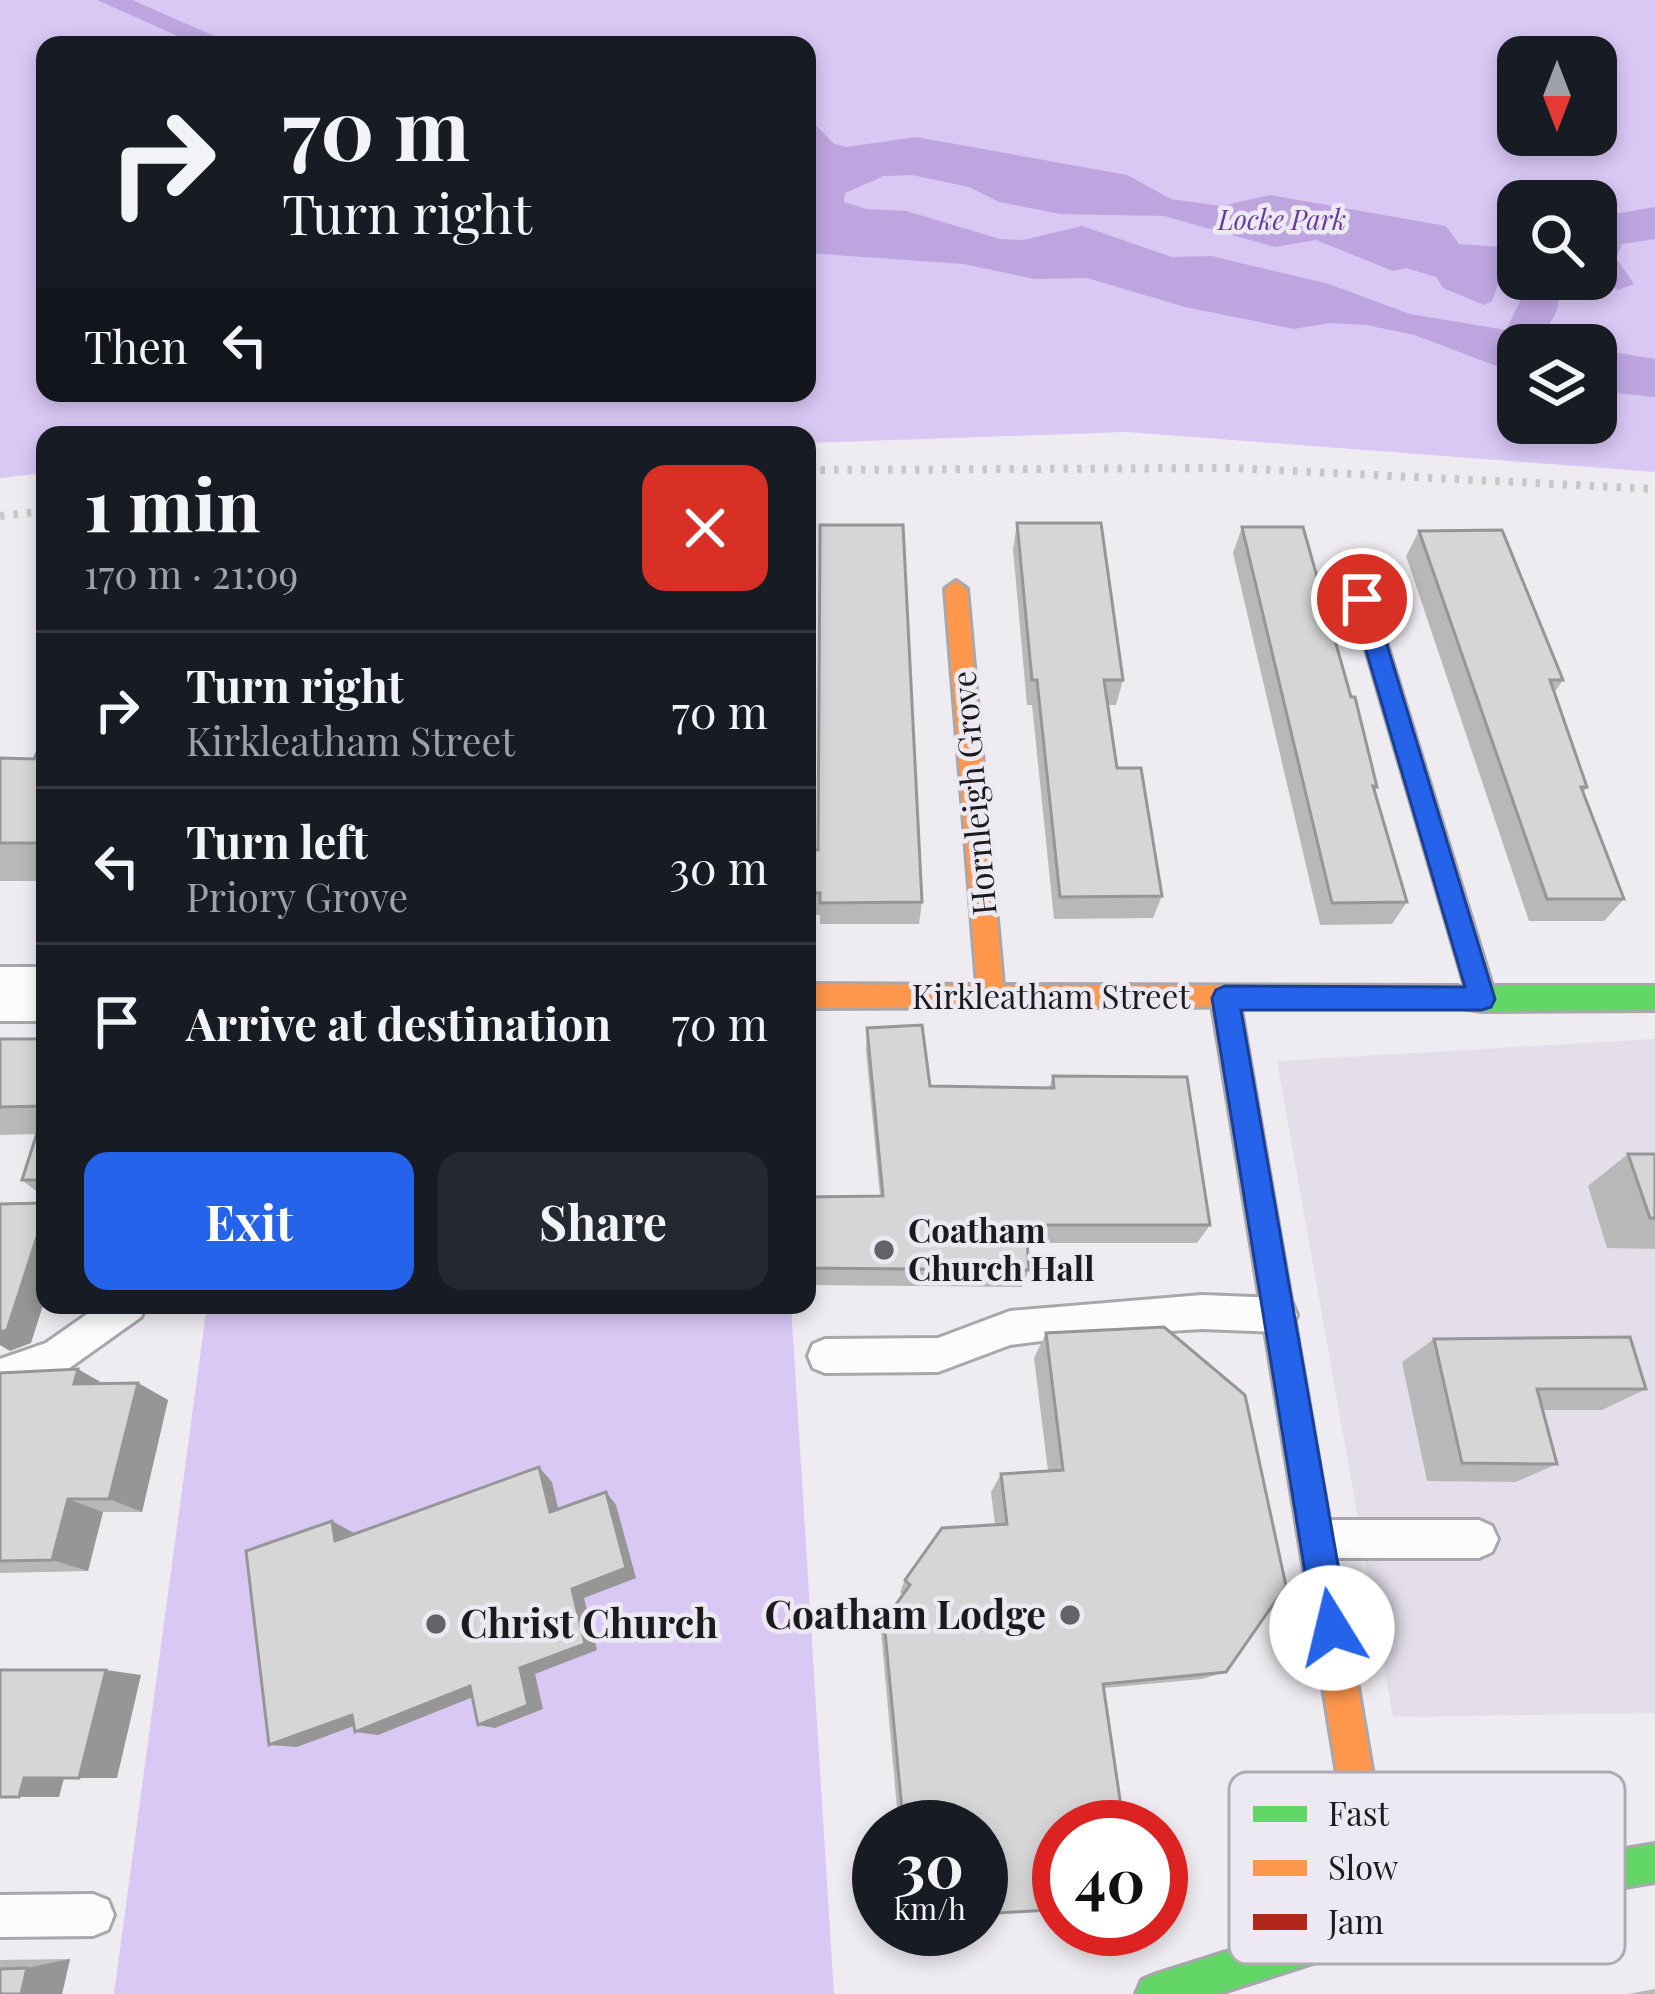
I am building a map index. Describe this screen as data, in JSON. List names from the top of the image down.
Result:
{
  "streets": {
    "street": ["Hornleigh Grove", "Kirkleatham Street"]
  },
  "crossings": [
    ["Hornleigh Grove", "Kirkleatham Street"]
  ],
  "parks": ["Locke Park"],
  "places": ["Coatham Church Hall", "Coatham Lodge", "Christ Church"],
  "legend": ["Fast", "Slow", "Jam"],
  "north": "bottom",
  "page": {
    "turn": ["70 m", "Turn right"],
    "then": "Then",
    "heading": ["1 min", "170 m · 21:09"],
    "list": [
      {
        "name": "Turn right",
        "note": "Kirkleatham Street",
        "value": "70 m"
      },
      {
        "name": "Turn left",
        "note": "Priory Grove",
        "value": "30 m"
      },
      {
        "name": "Arrive at destination",
        "value": "70 m"
      }
    ],
    "buttons": ["Exit", "Share"],
    "speed": "30 km/h",
    "limit": "40"
  }
}
